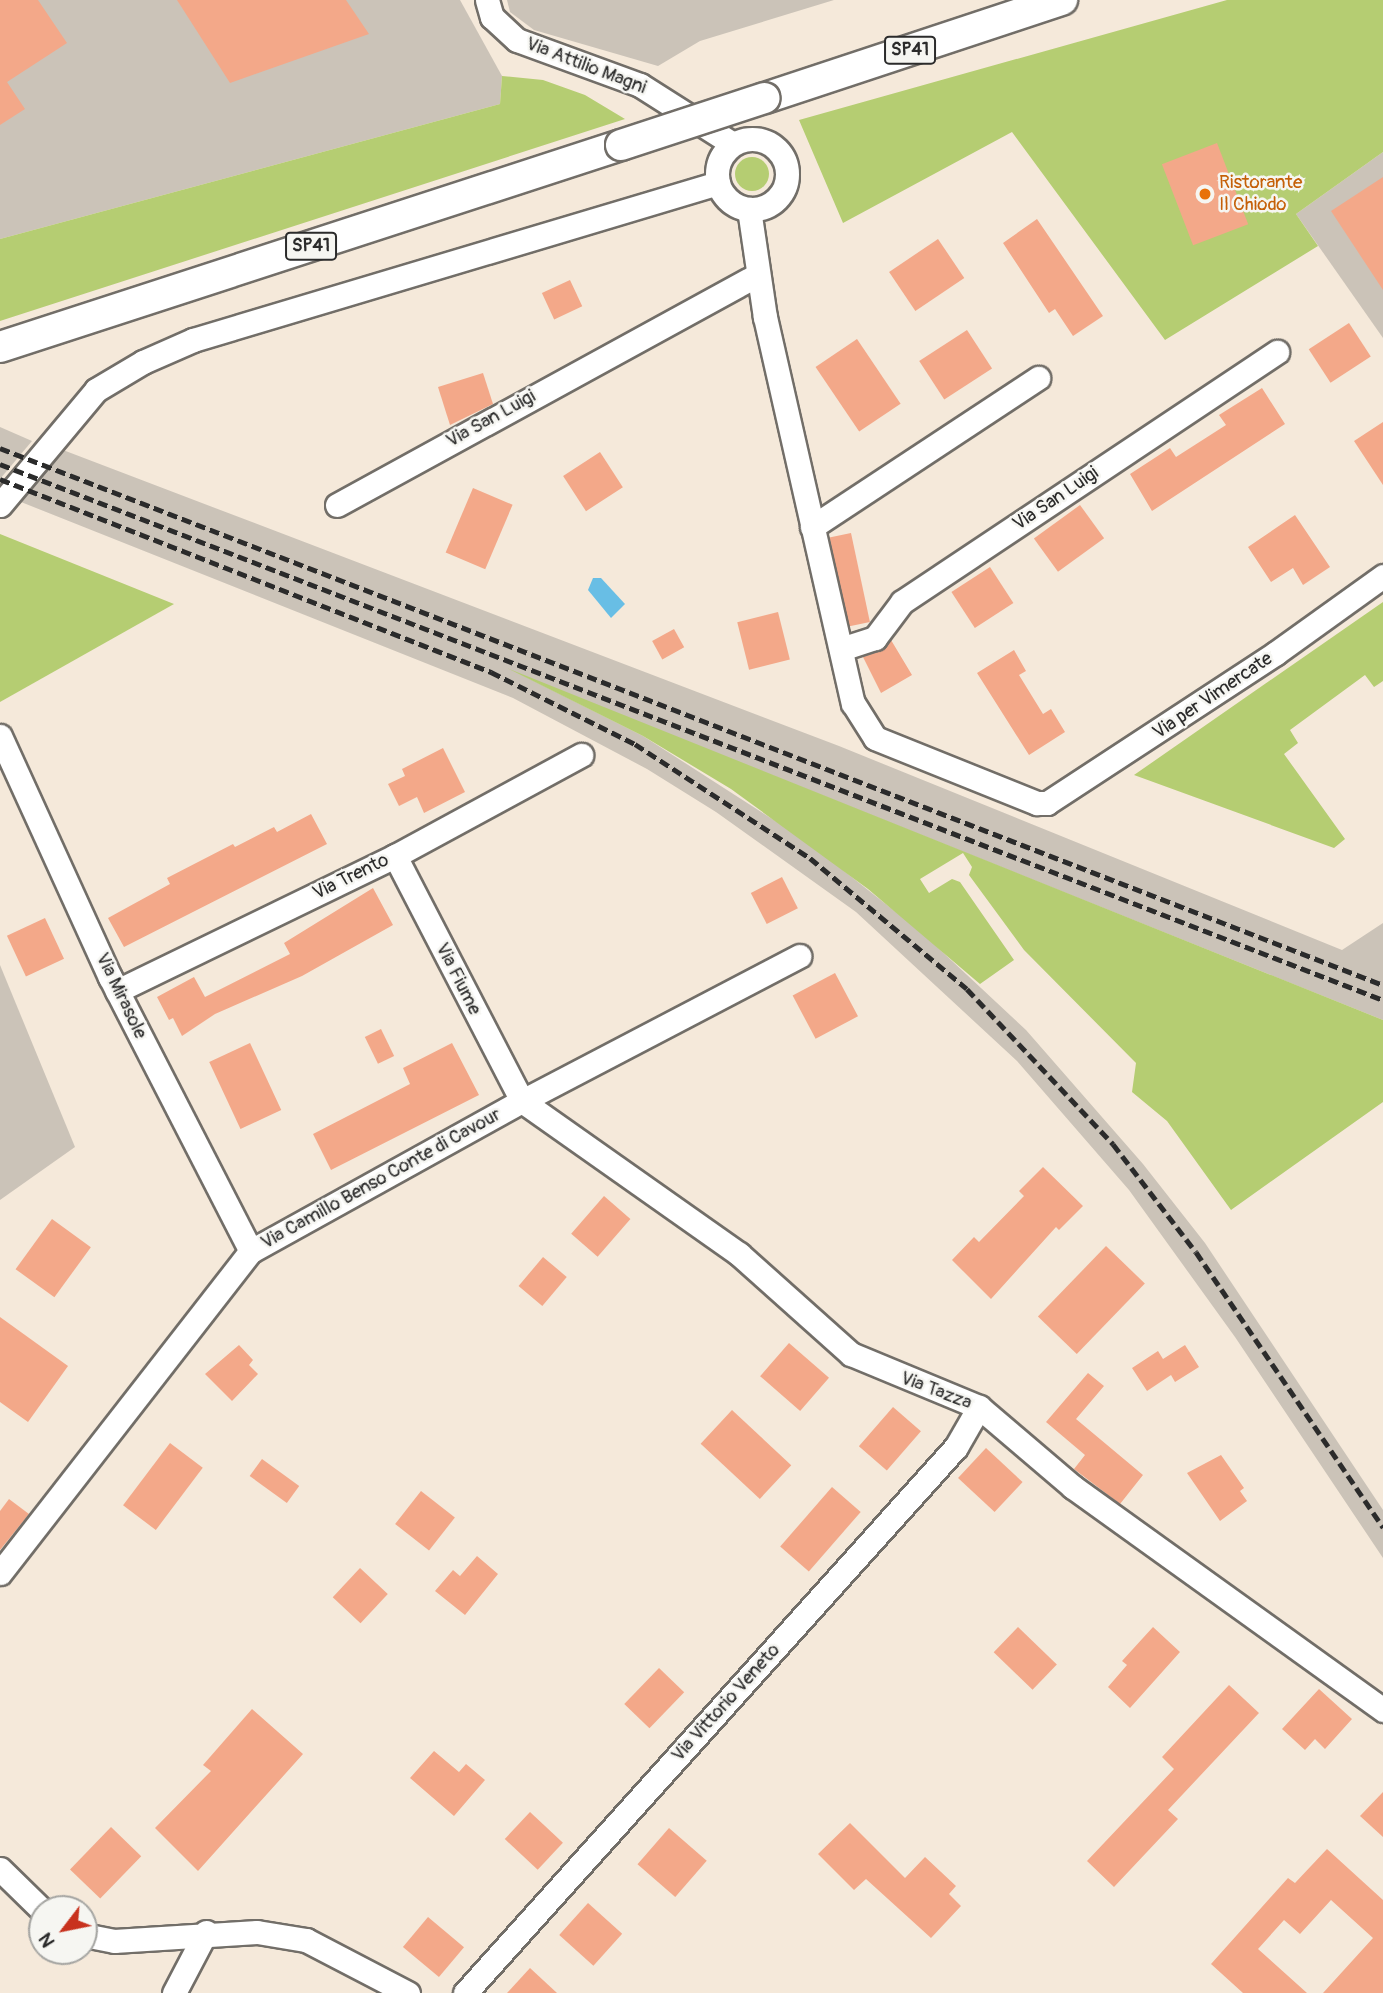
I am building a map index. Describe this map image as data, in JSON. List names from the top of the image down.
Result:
{
  "streets": {
    "main road": ["SP41"],
    "street": [
      "Via Attilio Magni",
      "Via San Luigi",
      "Via per Vimercate",
      "Via Trento",
      "Via Fiume",
      "Via Mirasole",
      "Via Camillo Benso Conte di Cavour",
      "Via Tazza",
      "Via Vittorio Veneto"
    ]
  },
  "crossings": [
    ["Via San Luigi", "Via per Vimercate"],
    ["Via Trento", "Via Fiume"],
    ["Via Trento", "Via Mirasole"],
    ["Via Fiume", "Via Camillo Benso Conte di Cavour"],
    ["Via Fiume", "Via Tazza"],
    ["Via Mirasole", "Via Camillo Benso Conte di Cavour"],
    ["Via Camillo Benso Conte di Cavour", "Via Tazza"],
    ["Via Tazza", "Via Vittorio Veneto"]
  ],
  "places": ["Ristorante Il Chiodo"],
  "north": "bottom left"
}
